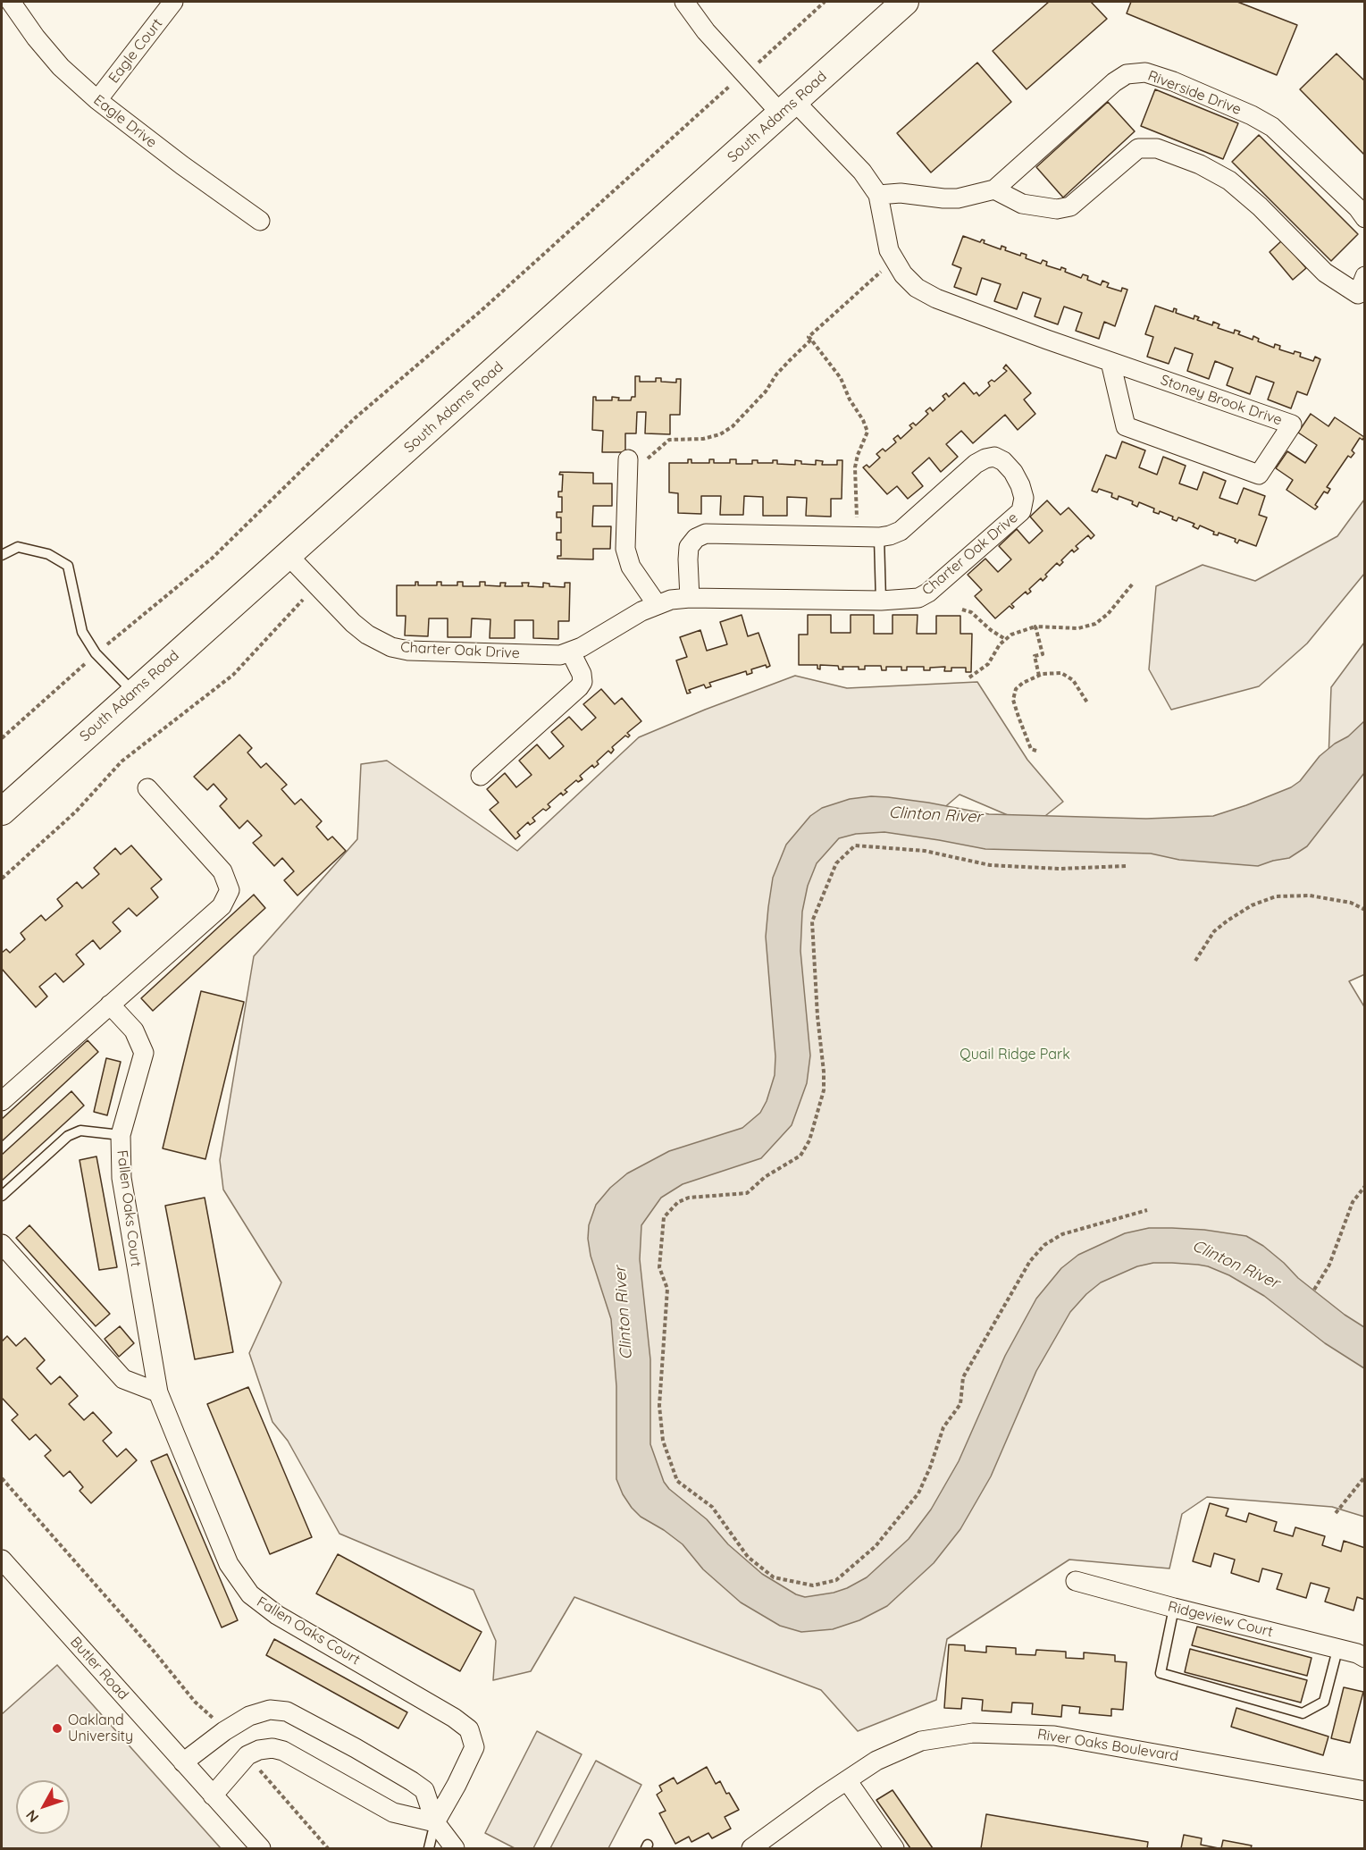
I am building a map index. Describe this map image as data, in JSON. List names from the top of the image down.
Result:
{
  "streets": {
    "main road": ["South Adams Road"],
    "street": [
      "Eagle Court",
      "Riverside Drive",
      "Eagle Drive",
      "Stoney Brook Drive",
      "Charter Oak Drive",
      "Fallen Oaks Court",
      "Ridgeview Court",
      "Butler Road",
      "River Oaks Boulevard"
    ]
  },
  "crossings": [
    ["Eagle Court", "Eagle Drive"],
    ["Riverside Drive", "Stoney Brook Drive"],
    ["South Adams Road", "Stoney Brook Drive"],
    ["South Adams Road", "Charter Oak Drive"]
  ],
  "water": ["Clinton River"],
  "parks": ["Quail Ridge Park"],
  "places": ["Oakland University"],
  "north": "bottom left"
}
